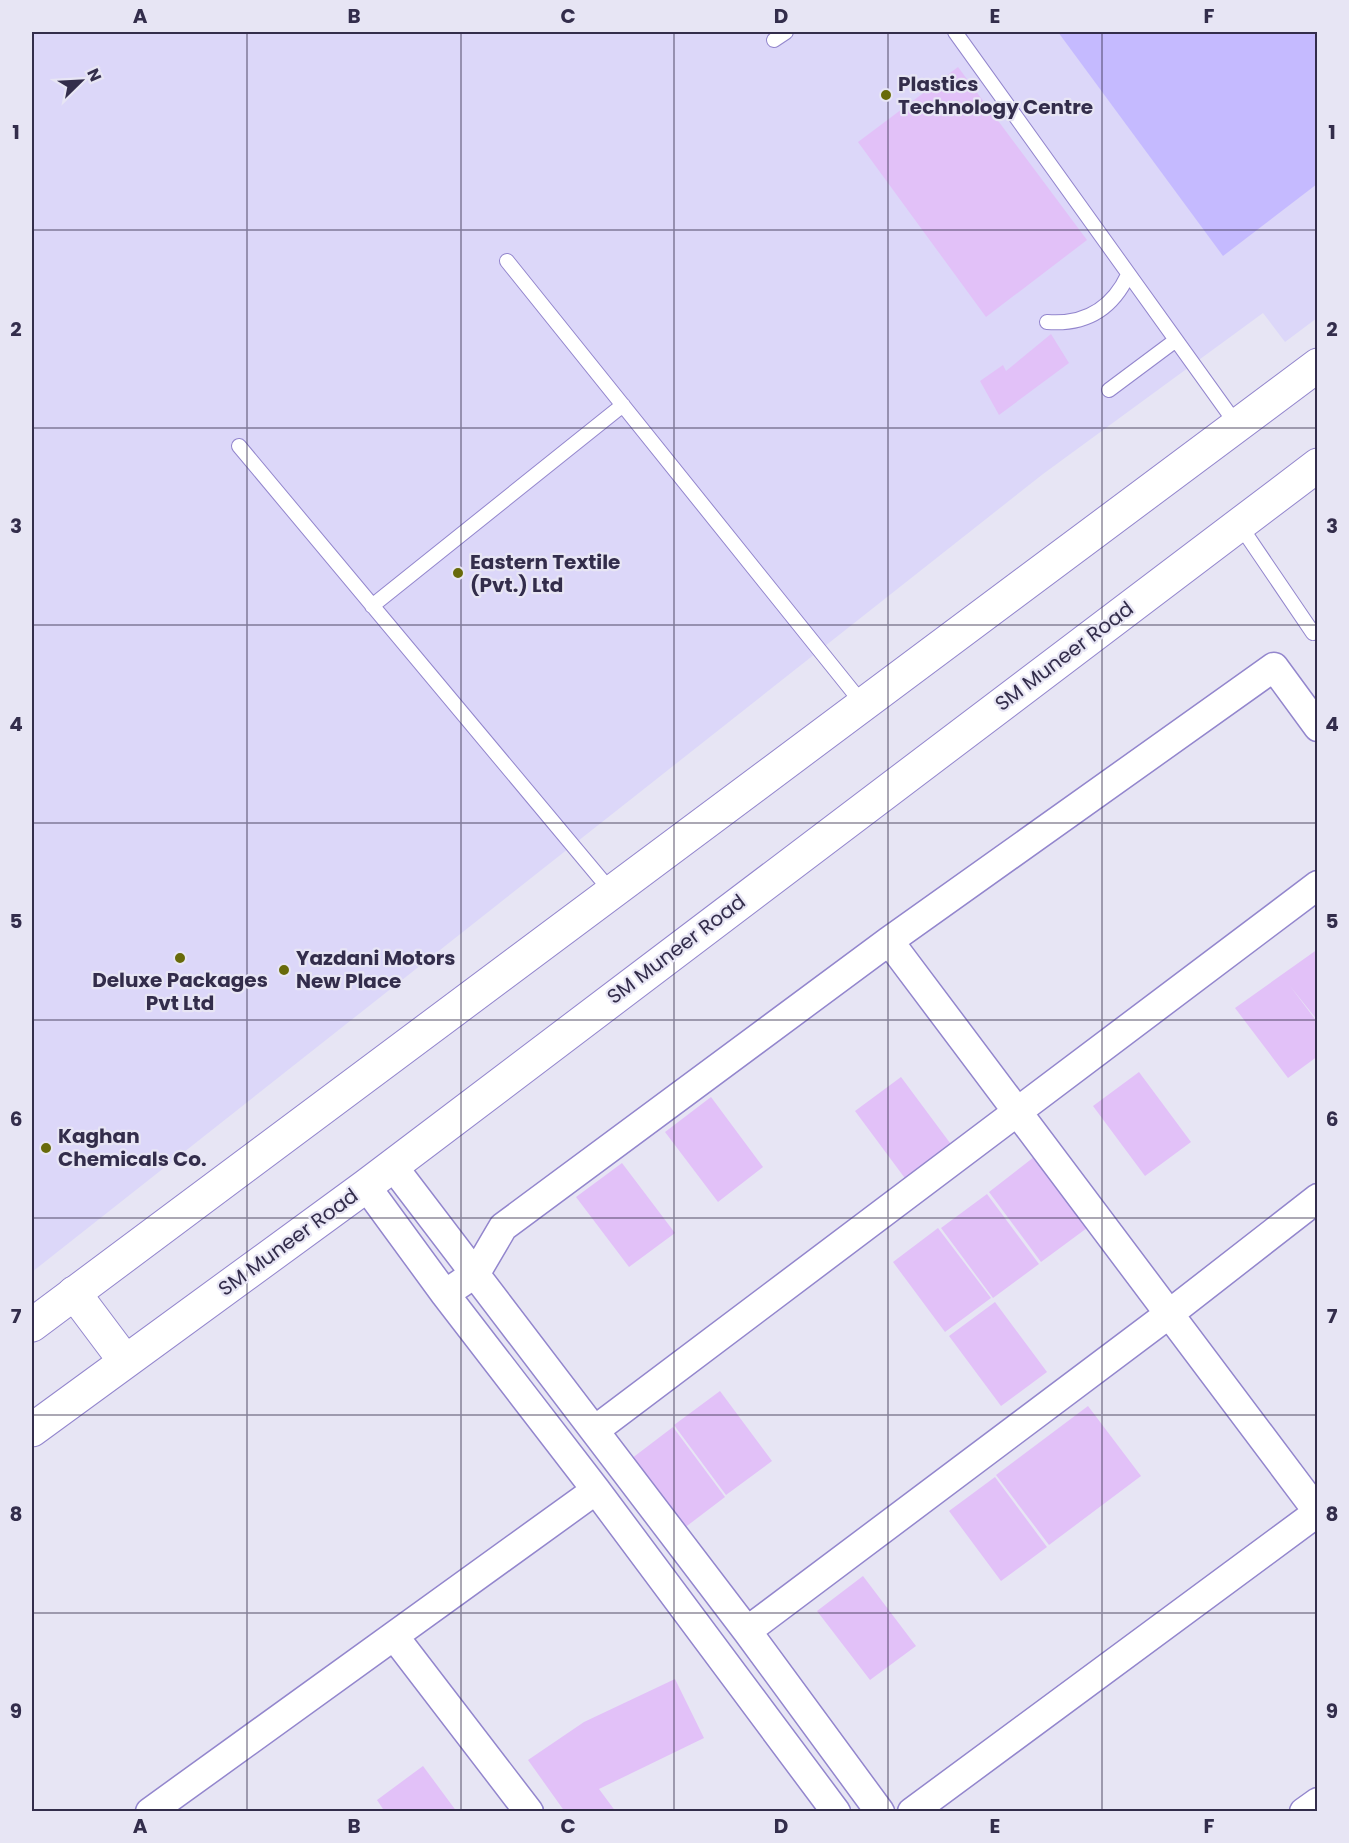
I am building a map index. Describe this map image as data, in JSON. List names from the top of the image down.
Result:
{
  "streets": {
    "main road": ["SM Muneer Road"]
  },
  "places": [
    "Plastics Technology Centre",
    "Eastern Textile (Pvt.) Ltd",
    "Deluxe Packages Pvt Ltd",
    "Yazdani Motors New Place",
    "Kaghan Chemicals Co."
  ],
  "north": "top right",
  "grid": {
    "columns": [
      "A",
      "B",
      "C",
      "D",
      "E",
      "F"
    ],
    "rows": [
      "1",
      "2",
      "3",
      "4",
      "5",
      "6",
      "7",
      "8",
      "9"
    ]
  }
}
